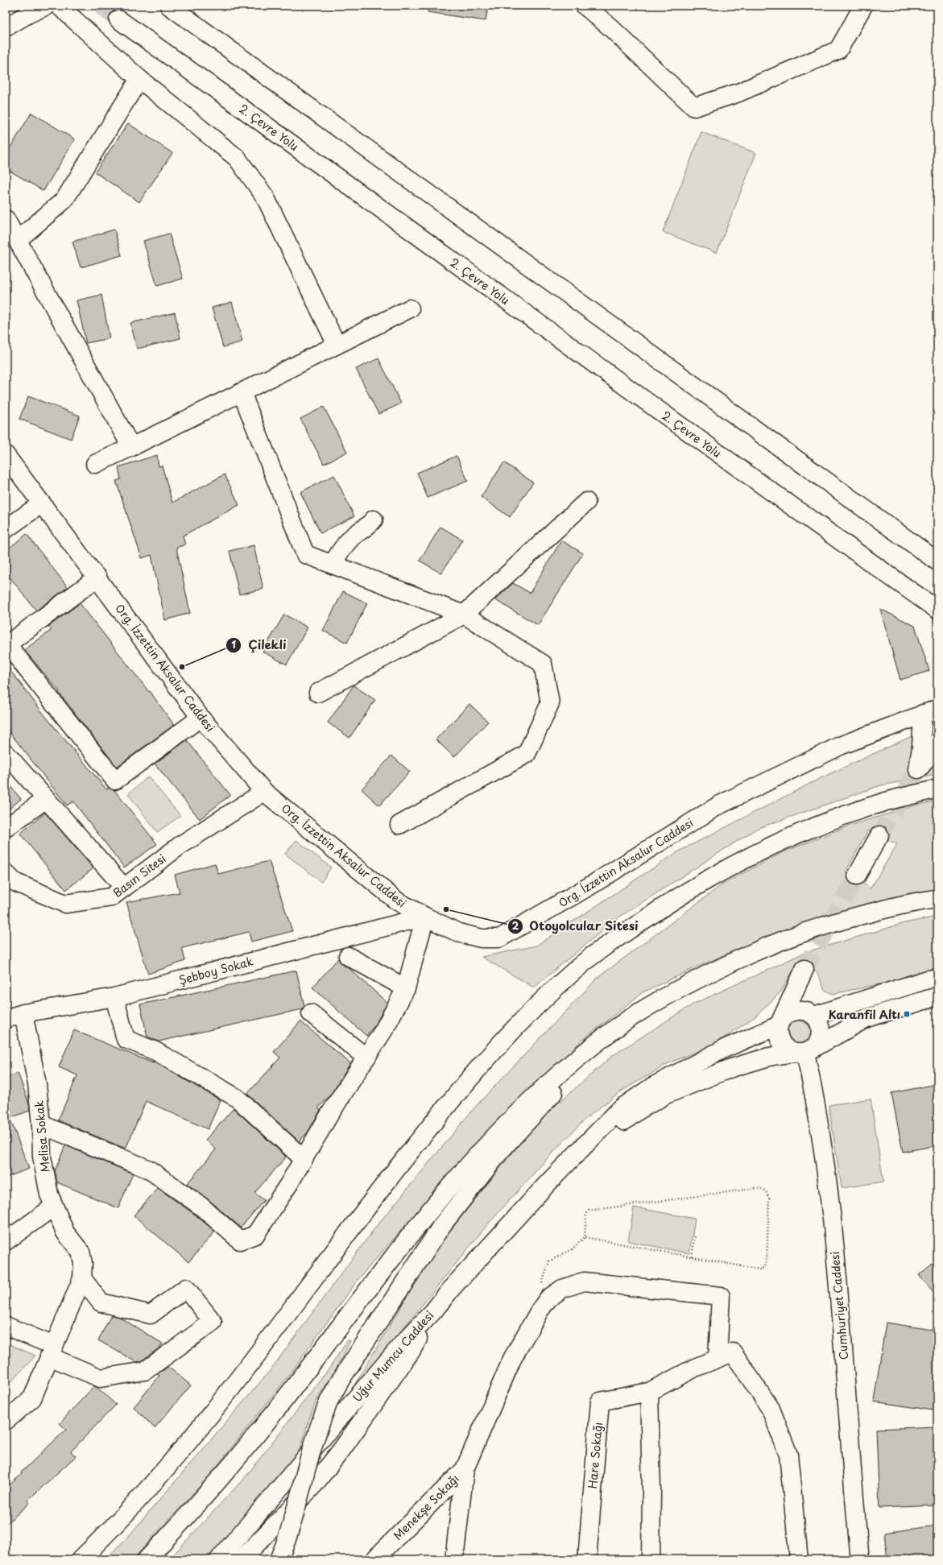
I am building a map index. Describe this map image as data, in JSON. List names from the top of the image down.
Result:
{
  "streets": {
    "main road": [
      "2. Çevre Yolu",
      "Org. İzzettin Aksalur Caddesi",
      "Basın Sitesi",
      "Şebboy Sokak",
      "Melisa Sokak",
      "Cumhuriyet Caddesi",
      "Uğur Mumcu Caddesi",
      "Hare Sokağı",
      "Menekşe Sokağı"
    ]
  },
  "crossings": [
    ["Org. İzzettin Aksalur Caddesi", "Basın Sitesi"],
    ["Org. İzzettin Aksalur Caddesi", "Şebboy Sokak"],
    ["Şebboy Sokak", "Melisa Sokak"]
  ],
  "places": {
    "other": ["Çilekli", "Otoyolcular Sitesi"],
    "transit": ["Karanfil Altı"]
  }
}
